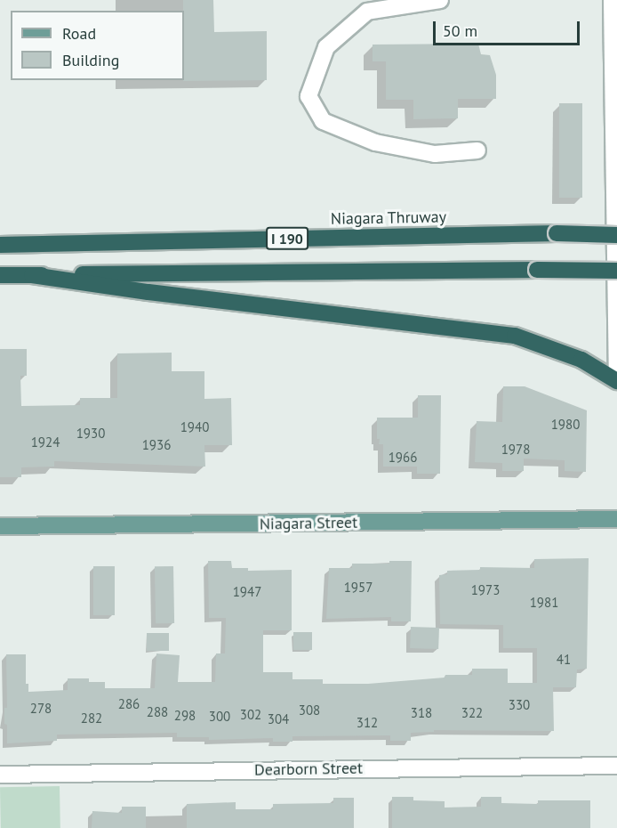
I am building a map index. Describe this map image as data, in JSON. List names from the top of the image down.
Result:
{
  "streets": {
    "highway": ["Niagara Thruway", "I 190"],
    "main road": ["Niagara Street"],
    "street": ["Dearborn Street"]
  },
  "house_numbers": [
    "1980",
    "1940",
    "1930",
    "1924",
    "1936",
    "1978",
    "1966",
    "1957",
    "1973",
    "1947",
    "1981",
    "41",
    "286",
    "330",
    "278",
    "308",
    "288",
    "318",
    "322",
    "302",
    "298",
    "300",
    "282",
    "304",
    "312"
  ],
  "legend": ["Road", "Building"],
  "scale_bar": "50 m"
}
